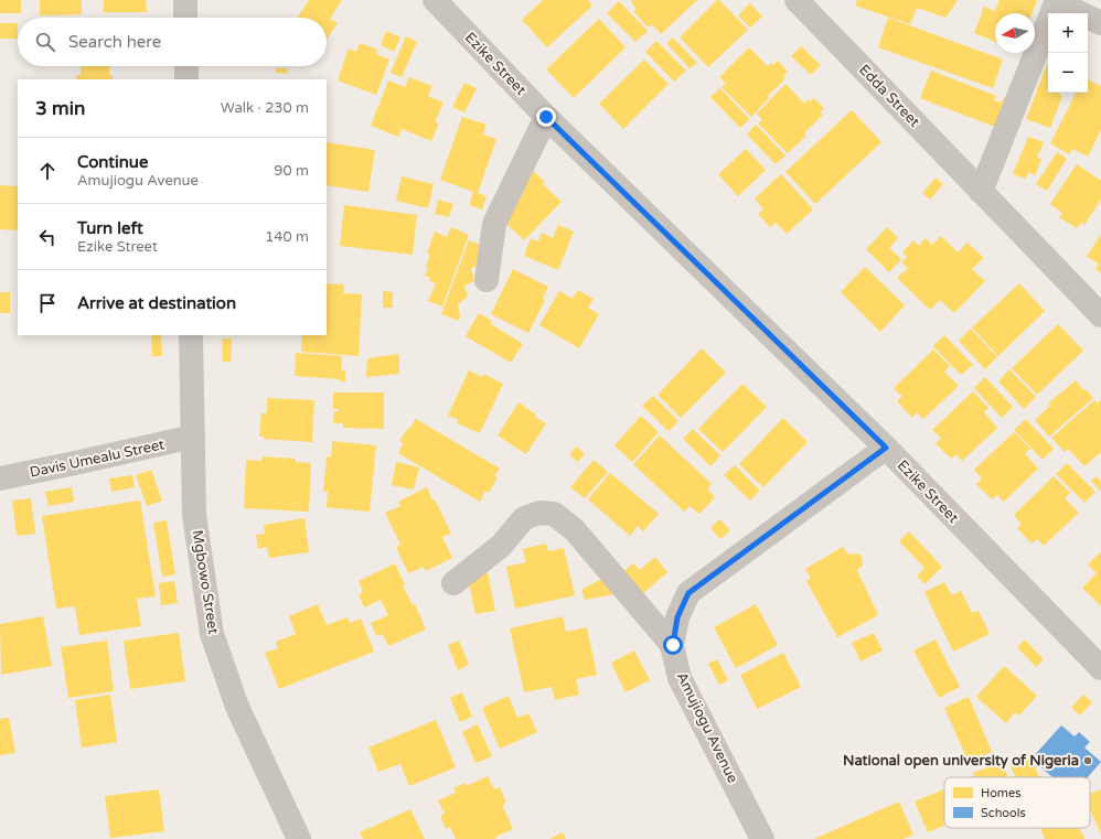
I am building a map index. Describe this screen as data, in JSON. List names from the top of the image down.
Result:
{
  "streets": {
    "street": [
      "Ezike Street",
      "Edda Street",
      "Davis Umealu Street",
      "Mgbowo Street",
      "Amujiogu Avenue"
    ]
  },
  "crossings": [
    ["Ezike Street", "Amujiogu Avenue"],
    ["Davis Umealu Street", "Mgbowo Street"]
  ],
  "places": ["National open university of Nigeria"],
  "legend": ["Homes", "Schools"],
  "north": "left",
  "page": {
    "map_buttons": ["+", "−"],
    "search": "Search here",
    "heading": ["3 min", "Walk · 230 m"],
    "list": [
      ["Continue", "Amujiogu Avenue", "90 m"],
      ["Turn left", "Ezike Street", "140 m"],
      "Arrive at destination"
    ]
  }
}
